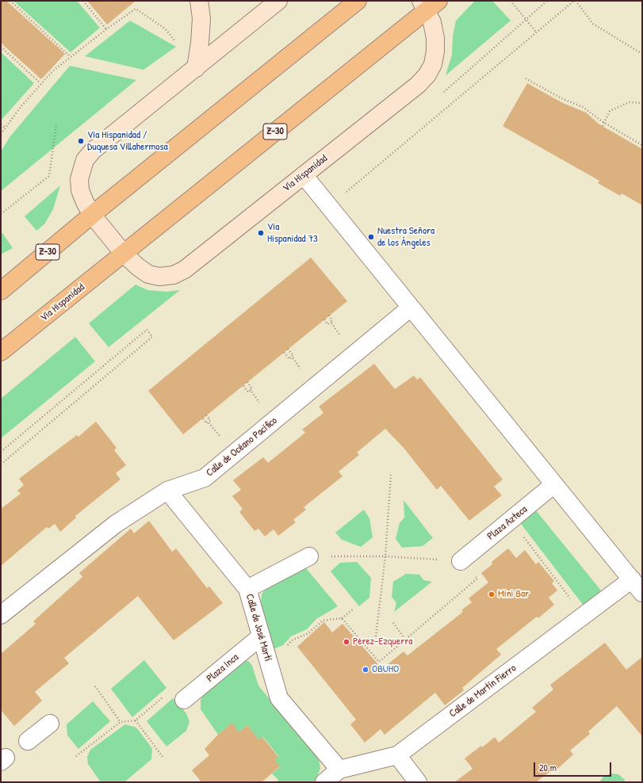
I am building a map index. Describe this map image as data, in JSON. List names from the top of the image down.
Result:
{
  "streets": {
    "highway": ["Z-30", "Vía Hispanidad"],
    "street": [
      "Calle de Océano Pacífico",
      "Plaza Azteca",
      "Calle de José Martí",
      "Plaza Inca",
      "Calle de Martín Fierro"
    ]
  },
  "crossings": [
    ["Z-30", "Vía Hispanidad"],
    ["Calle de Océano Pacífico", "Calle de José Martí"],
    ["Calle de José Martí", "Plaza Inca"],
    ["Calle de José Martí", "Calle de Martín Fierro"]
  ],
  "places": [
    "Vía Hispanidad / Duquesa Villahermosa",
    "Vía Hispanidad 73",
    "Nuestra Señora de los Ángeles",
    "Mini Bar",
    "Pérez-Ezquerra",
    "OBUHO"
  ],
  "scale_bar": "20 m"
}
